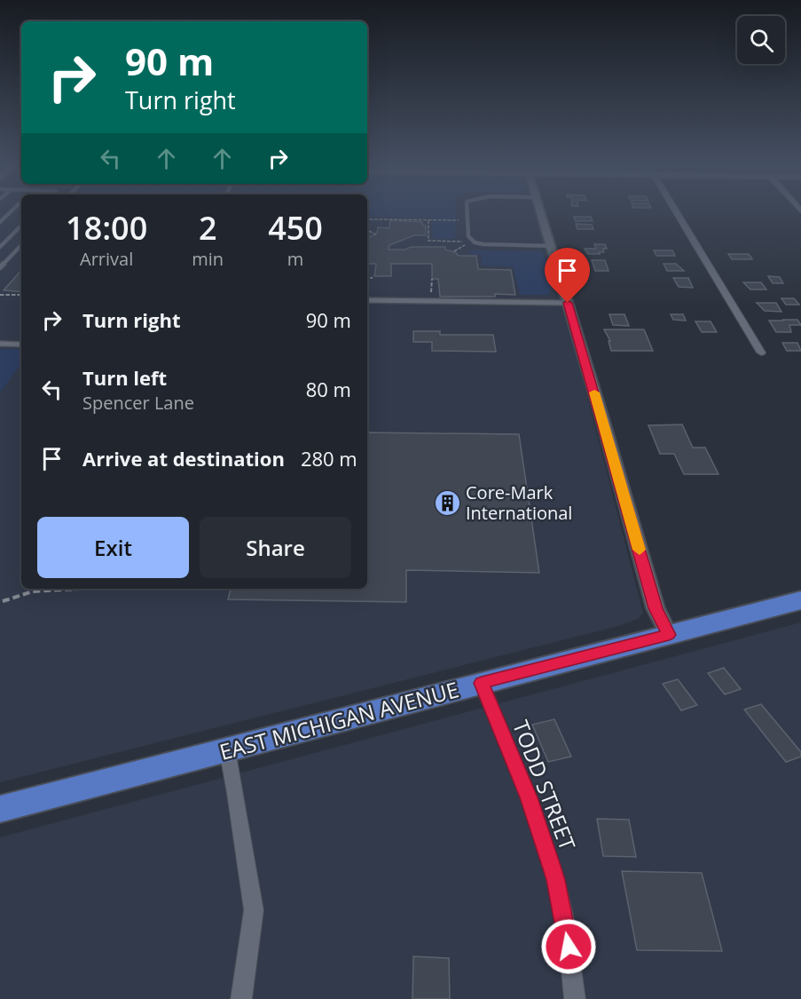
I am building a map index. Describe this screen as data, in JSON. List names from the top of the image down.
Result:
{
  "streets": {
    "main road": ["EAST MICHIGAN AVENUE"],
    "street": ["TODD STREET"]
  },
  "crossings": [
    ["EAST MICHIGAN AVENUE", "TODD STREET"]
  ],
  "places": {
    "building": ["Core-Mark International"]
  },
  "page": {
    "turn": ["90 m", "Turn right"],
    "eta": [
      "18:00",
      "Arrival",
      "2",
      "min",
      "450",
      "m"
    ],
    "list": [
      {
        "name": "Turn right",
        "value": "90 m"
      },
      {
        "name": "Turn left",
        "note": "Spencer Lane",
        "value": "80 m"
      },
      {
        "name": "Arrive at destination",
        "value": "280 m"
      }
    ],
    "buttons": ["Exit", "Share"]
  }
}
